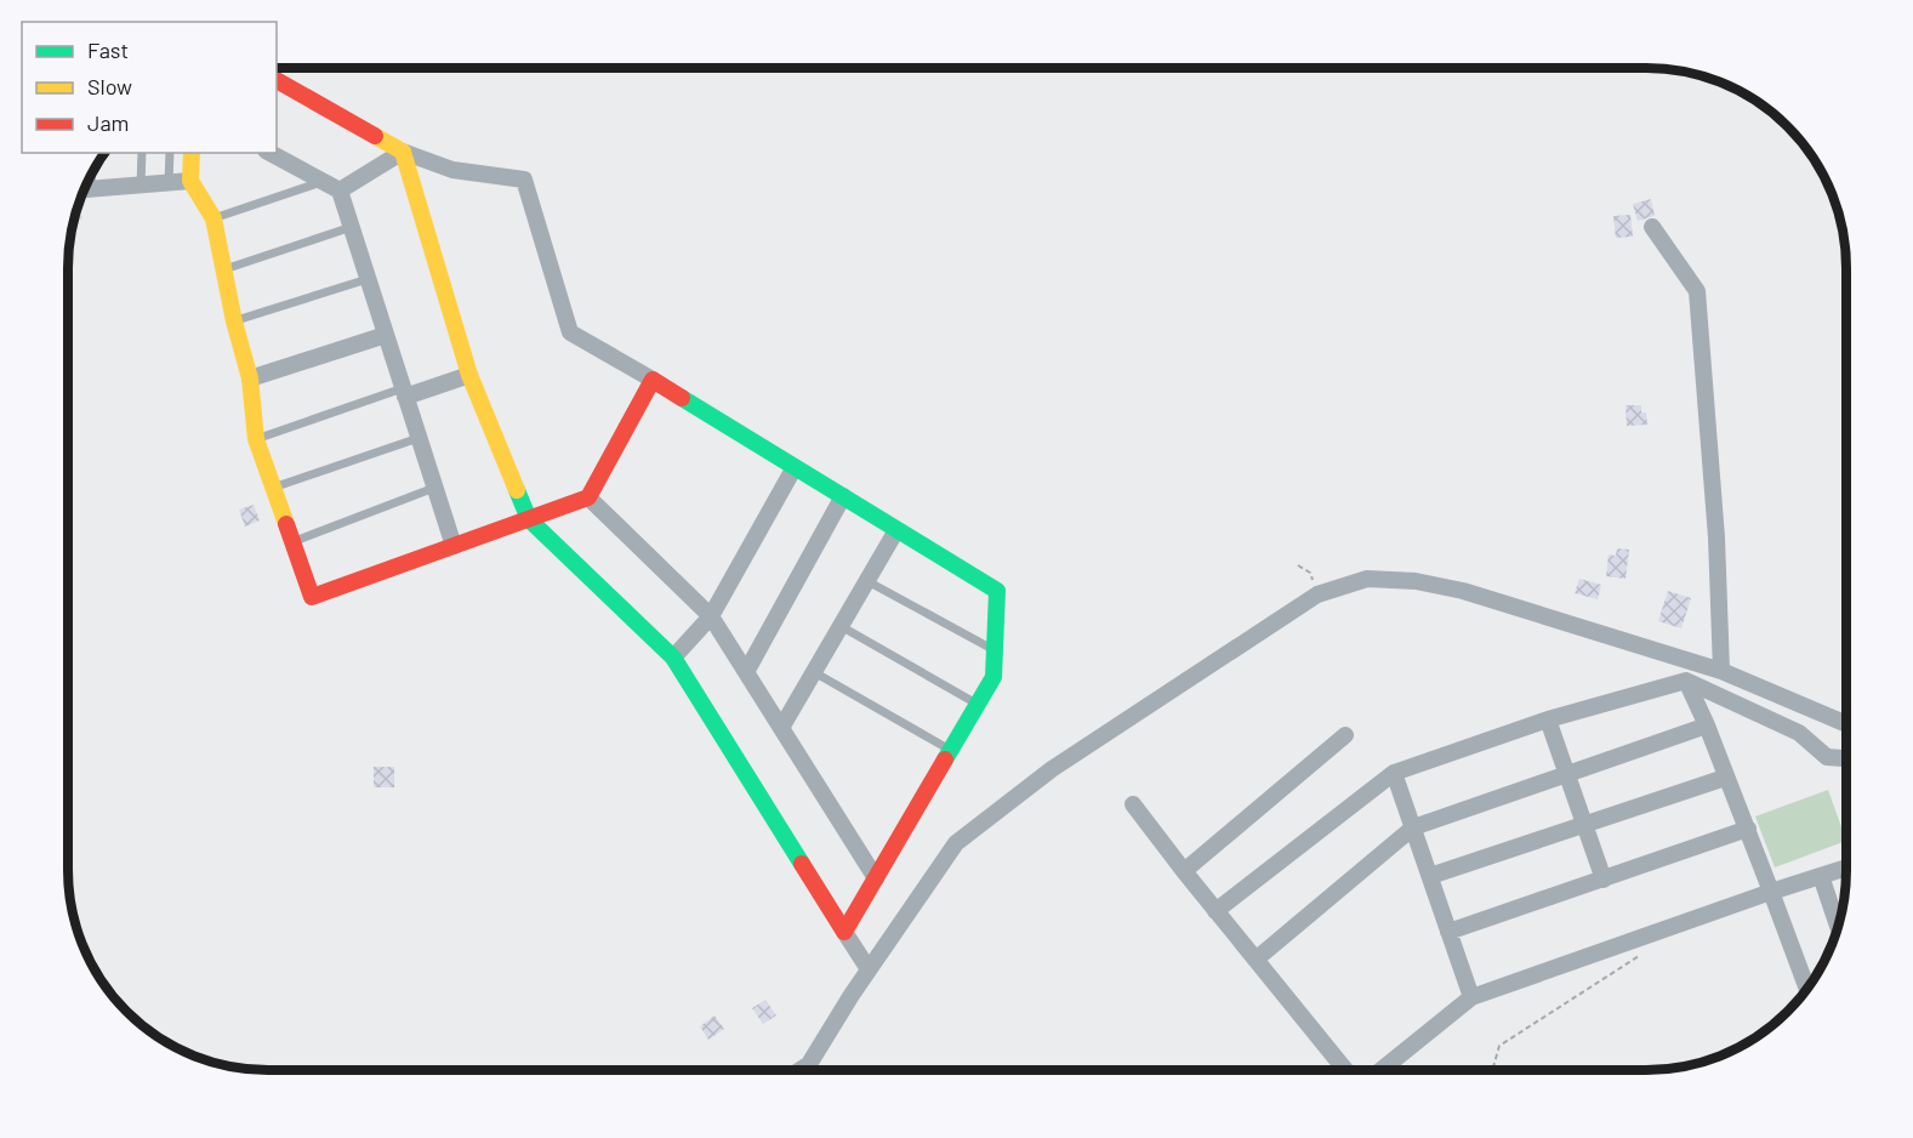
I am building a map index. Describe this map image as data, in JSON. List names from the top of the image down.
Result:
{
  "legend": ["Fast", "Slow", "Jam"]
}
